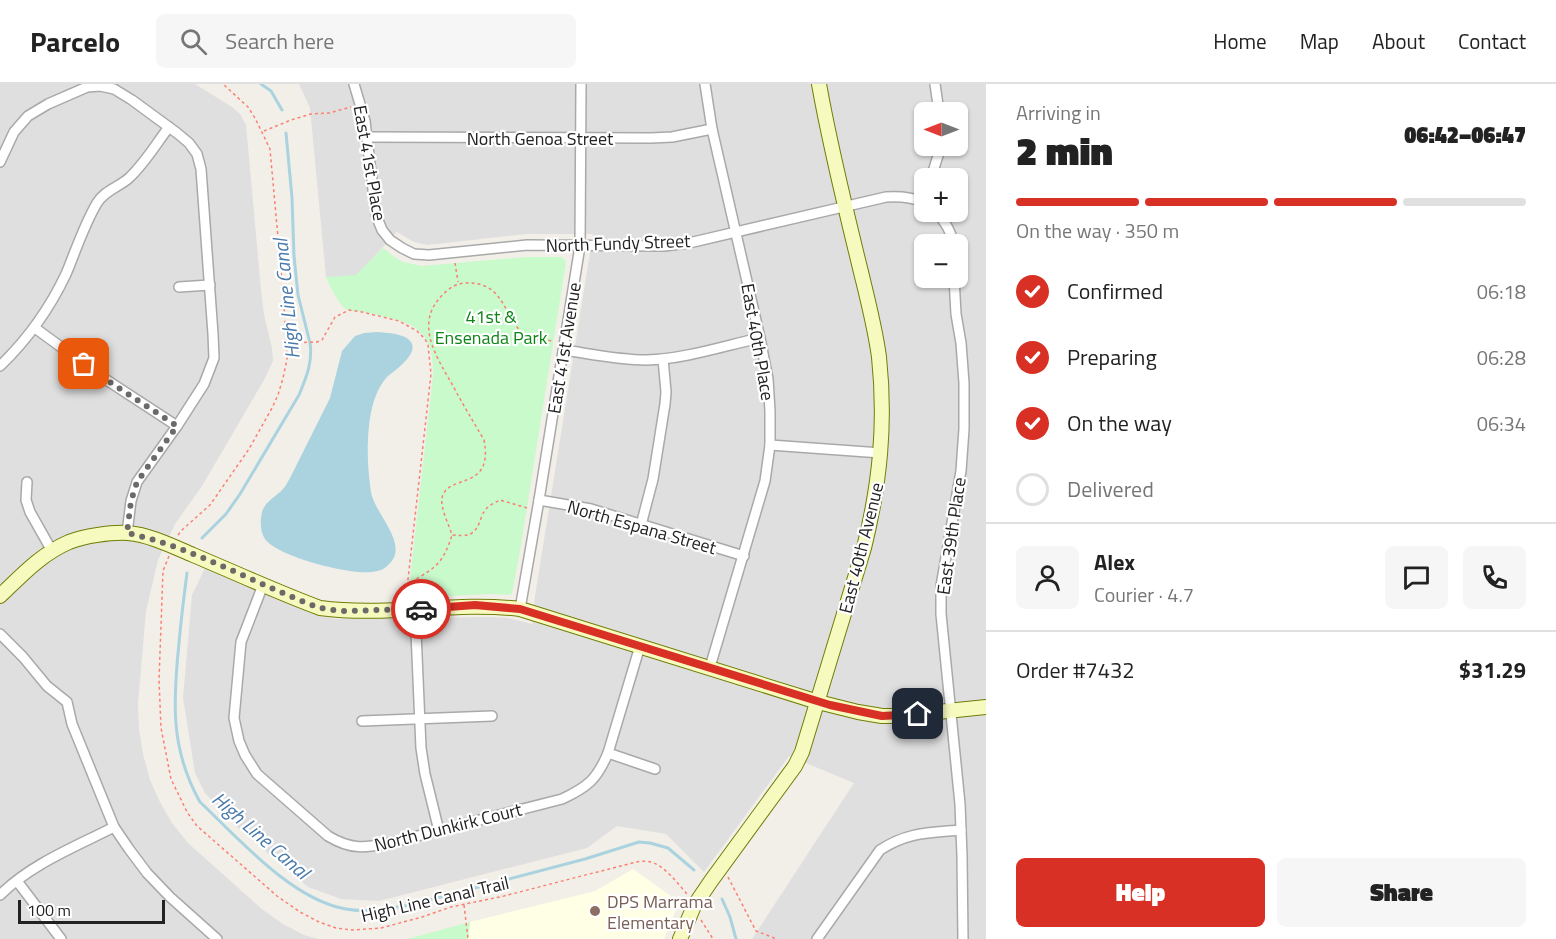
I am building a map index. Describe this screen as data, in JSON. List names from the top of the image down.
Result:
{
  "streets": {
    "street": [
      "North Genoa Street",
      "East 41st Place",
      "North Fundy Street",
      "East 40th Place",
      "East 41st Avenue",
      "North Espana Street",
      "East 39th Place",
      "East 40th Avenue",
      "North Dunkirk Court"
    ],
    "path": ["High Line Canal Trail"]
  },
  "crossings": [
    ["North Genoa Street", "East 41st Place"],
    ["North Genoa Street", "East 40th Place"],
    ["North Genoa Street", "East 41st Avenue"],
    ["East 41st Place", "North Fundy Street"],
    ["North Fundy Street", "East 40th Place"],
    ["North Fundy Street", "East 41st Avenue"],
    ["North Fundy Street", "East 40th Avenue"],
    ["East 40th Place", "North Espana Street"],
    ["East 41st Avenue", "North Espana Street"]
  ],
  "water": ["High Line Canal"],
  "parks": ["41st & Ensenada Park"],
  "places": ["DPS Marrama Elementary"],
  "scale_bar": "100 m",
  "north": "left",
  "page": {
    "header": "Parcelo",
    "search": "Search here",
    "nav": [
      "Home",
      "Map",
      "About",
      "Contact"
    ],
    "heading": ["2 min", "Arriving in", "06:42–06:47"],
    "panel": [
      "Alex",
      "Courier · 4.7",
      "Order #7432",
      "$31.29"
    ],
    "map_buttons": ["+", "−"],
    "bar": "On the way · 350 m",
    "list": [
      ["Confirmed", "06:18"],
      ["Preparing", "06:28"],
      ["On the way", "06:34"],
      "Delivered"
    ],
    "buttons": ["Help", "Share"],
    "scale": "100 m"
  }
}
